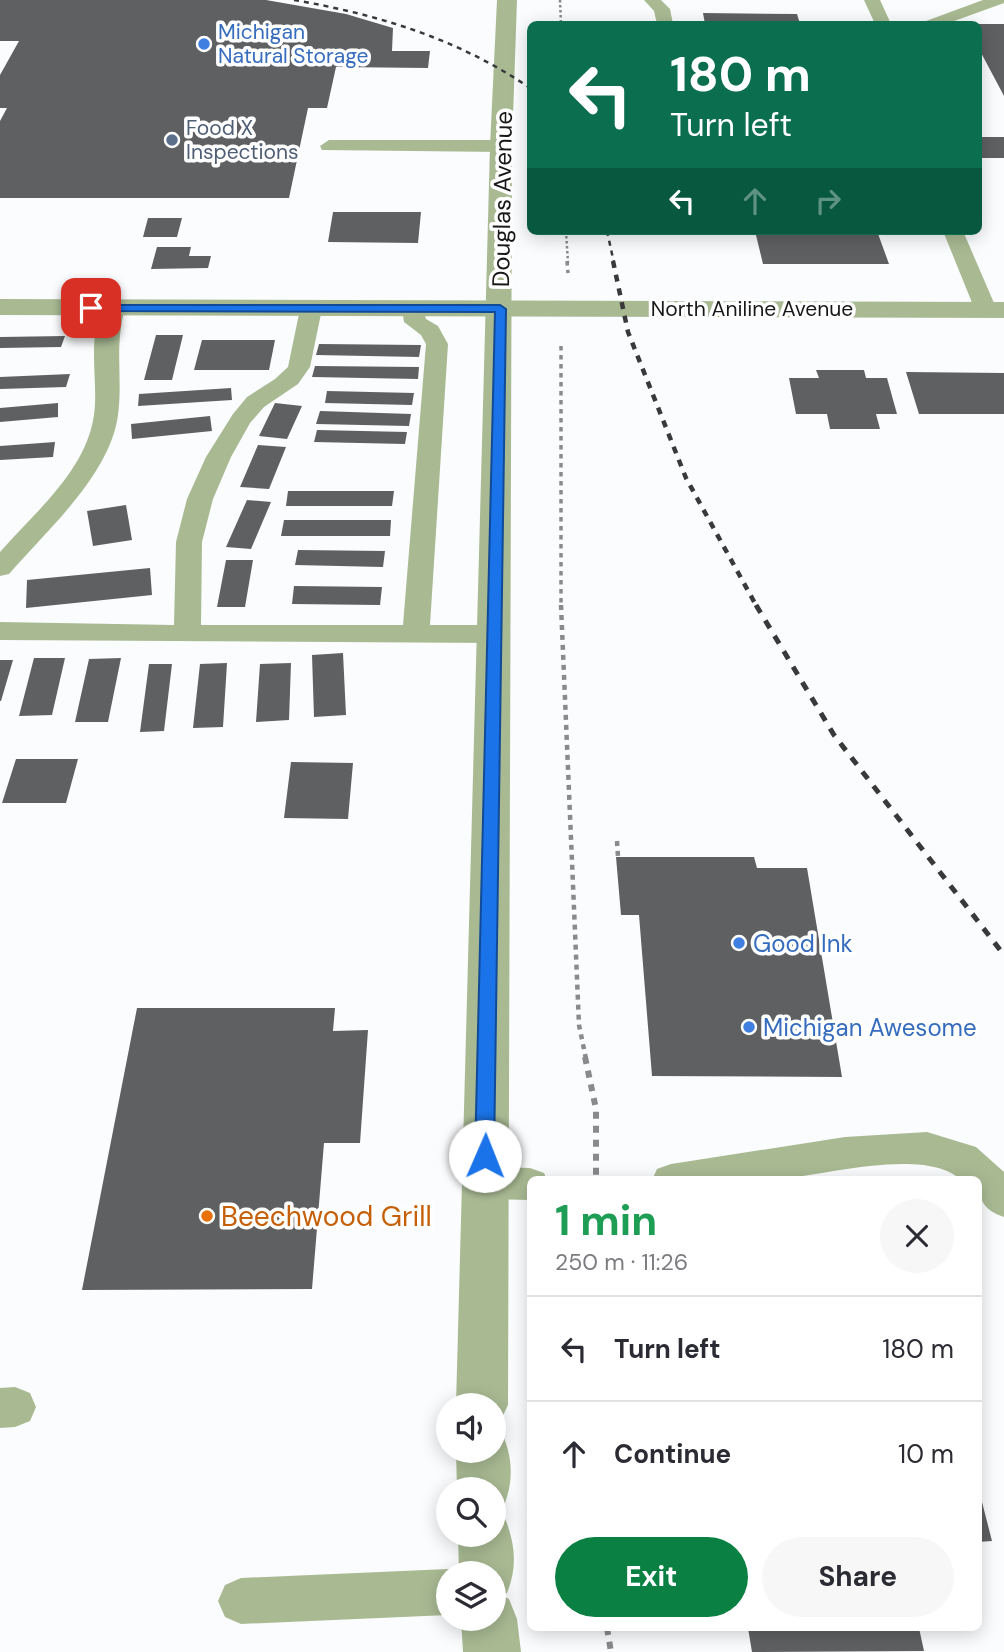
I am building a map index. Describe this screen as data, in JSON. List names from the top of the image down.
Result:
{
  "streets": {
    "street": ["Douglas Avenue", "North Aniline Avenue"]
  },
  "crossings": [
    ["Douglas Avenue", "North Aniline Avenue"]
  ],
  "places": [
    "Michigan Natural Storage",
    "Food X Inspections",
    "Good Ink",
    "Michigan Awesome",
    "Beechwood Grill"
  ],
  "page": {
    "turn": ["180 m", "Turn left"],
    "heading": ["1 min", "250 m · 11:26"],
    "list": [
      {
        "name": "Turn left",
        "value": "180 m"
      },
      {
        "name": "Continue",
        "value": "10 m"
      }
    ],
    "buttons": ["Exit", "Share"]
  }
}
